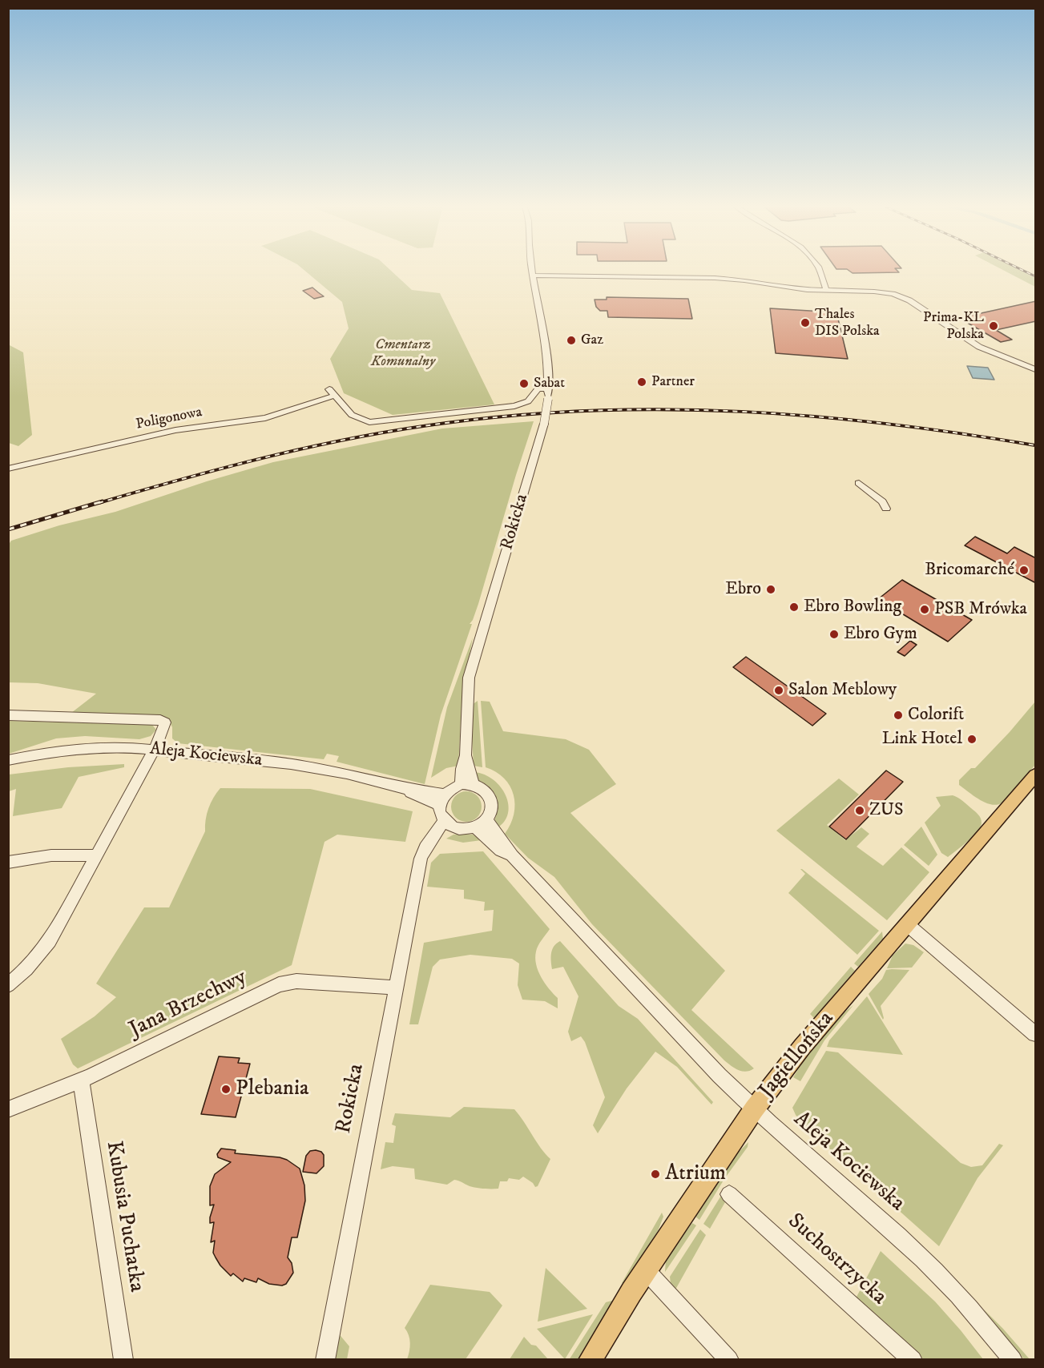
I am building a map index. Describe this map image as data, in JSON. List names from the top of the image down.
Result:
{
  "streets": {
    "main road": ["Jagiellońska"],
    "street": [
      "Poligonowa",
      "Rokicka",
      "Aleja Kociewska",
      "Jana Brzechwy",
      "Kubusia Puchatka",
      "Suchostrzycka"
    ]
  },
  "crossings": [
    ["Poligonowa", "Rokicka"],
    ["Rokicka", "Aleja Kociewska"],
    ["Rokicka", "Jana Brzechwy"],
    ["Aleja Kociewska", "Jagiellońska"],
    ["Jana Brzechwy", "Kubusia Puchatka"]
  ],
  "parks": ["Cmentarz Komunalny"],
  "places": [
    "Thales DIS Polska",
    "Prima-KL Polska",
    "Gaz",
    "Partner",
    "Sabat",
    "Bricomarché",
    "Ebro",
    "Ebro Bowling",
    "PSB Mrówka",
    "Ebro Gym",
    "Salon Meblowy",
    "Colorift",
    "Link Hotel",
    "ZUS",
    "Plebania",
    "Atrium"
  ]
}
